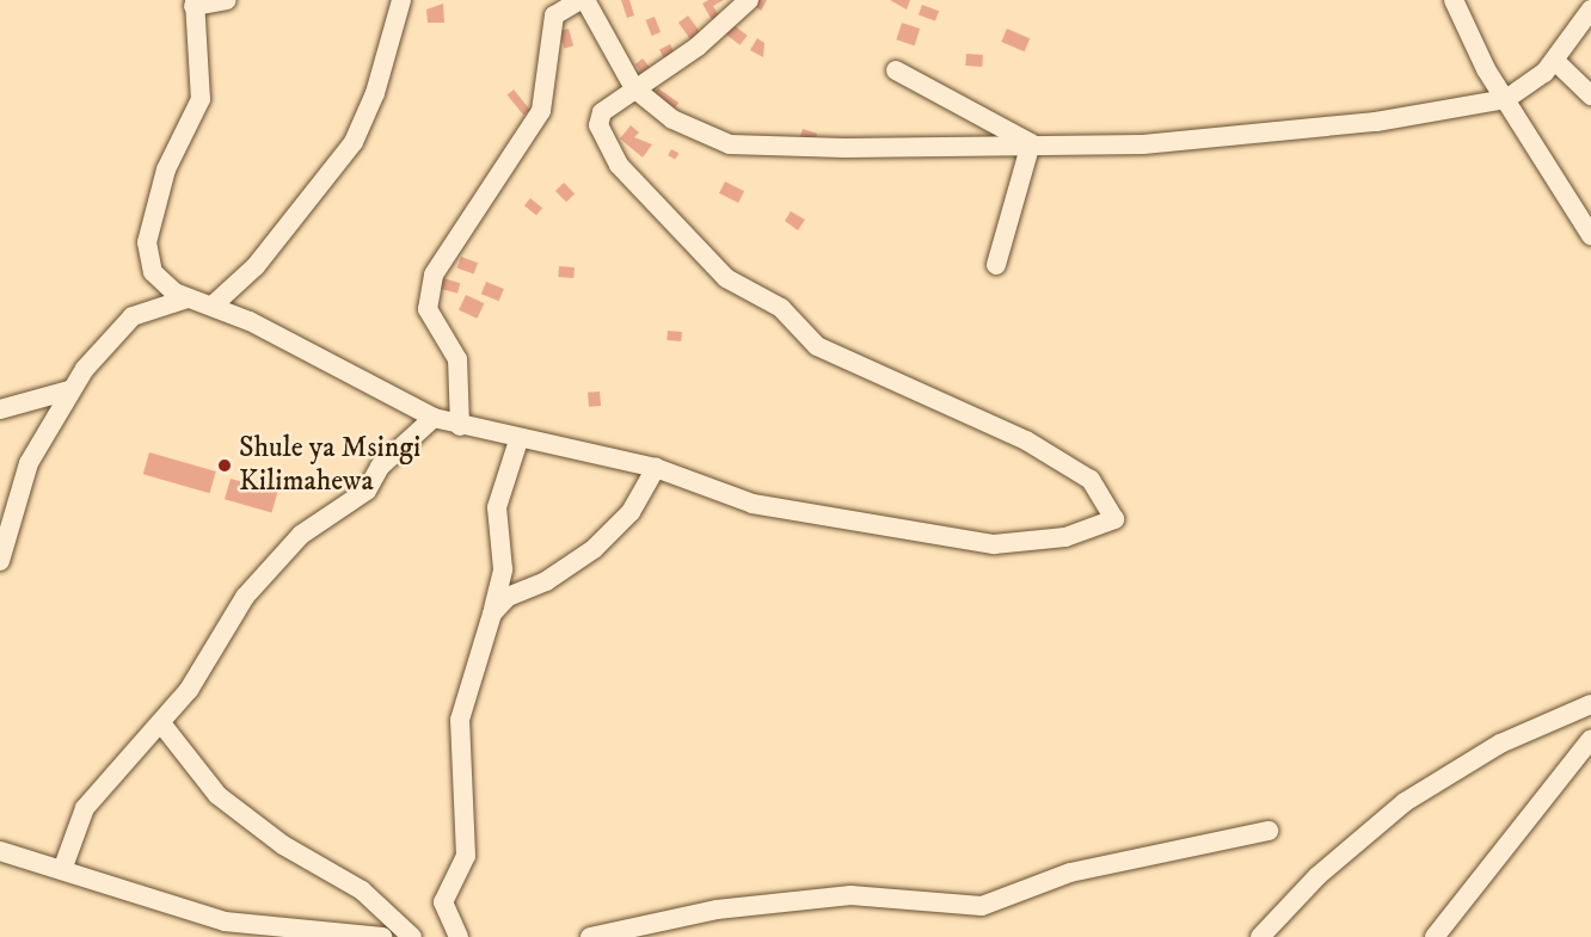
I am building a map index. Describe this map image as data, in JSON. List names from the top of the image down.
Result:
{
  "places": ["Shule ya Msingi Kilimahewa"]
}
